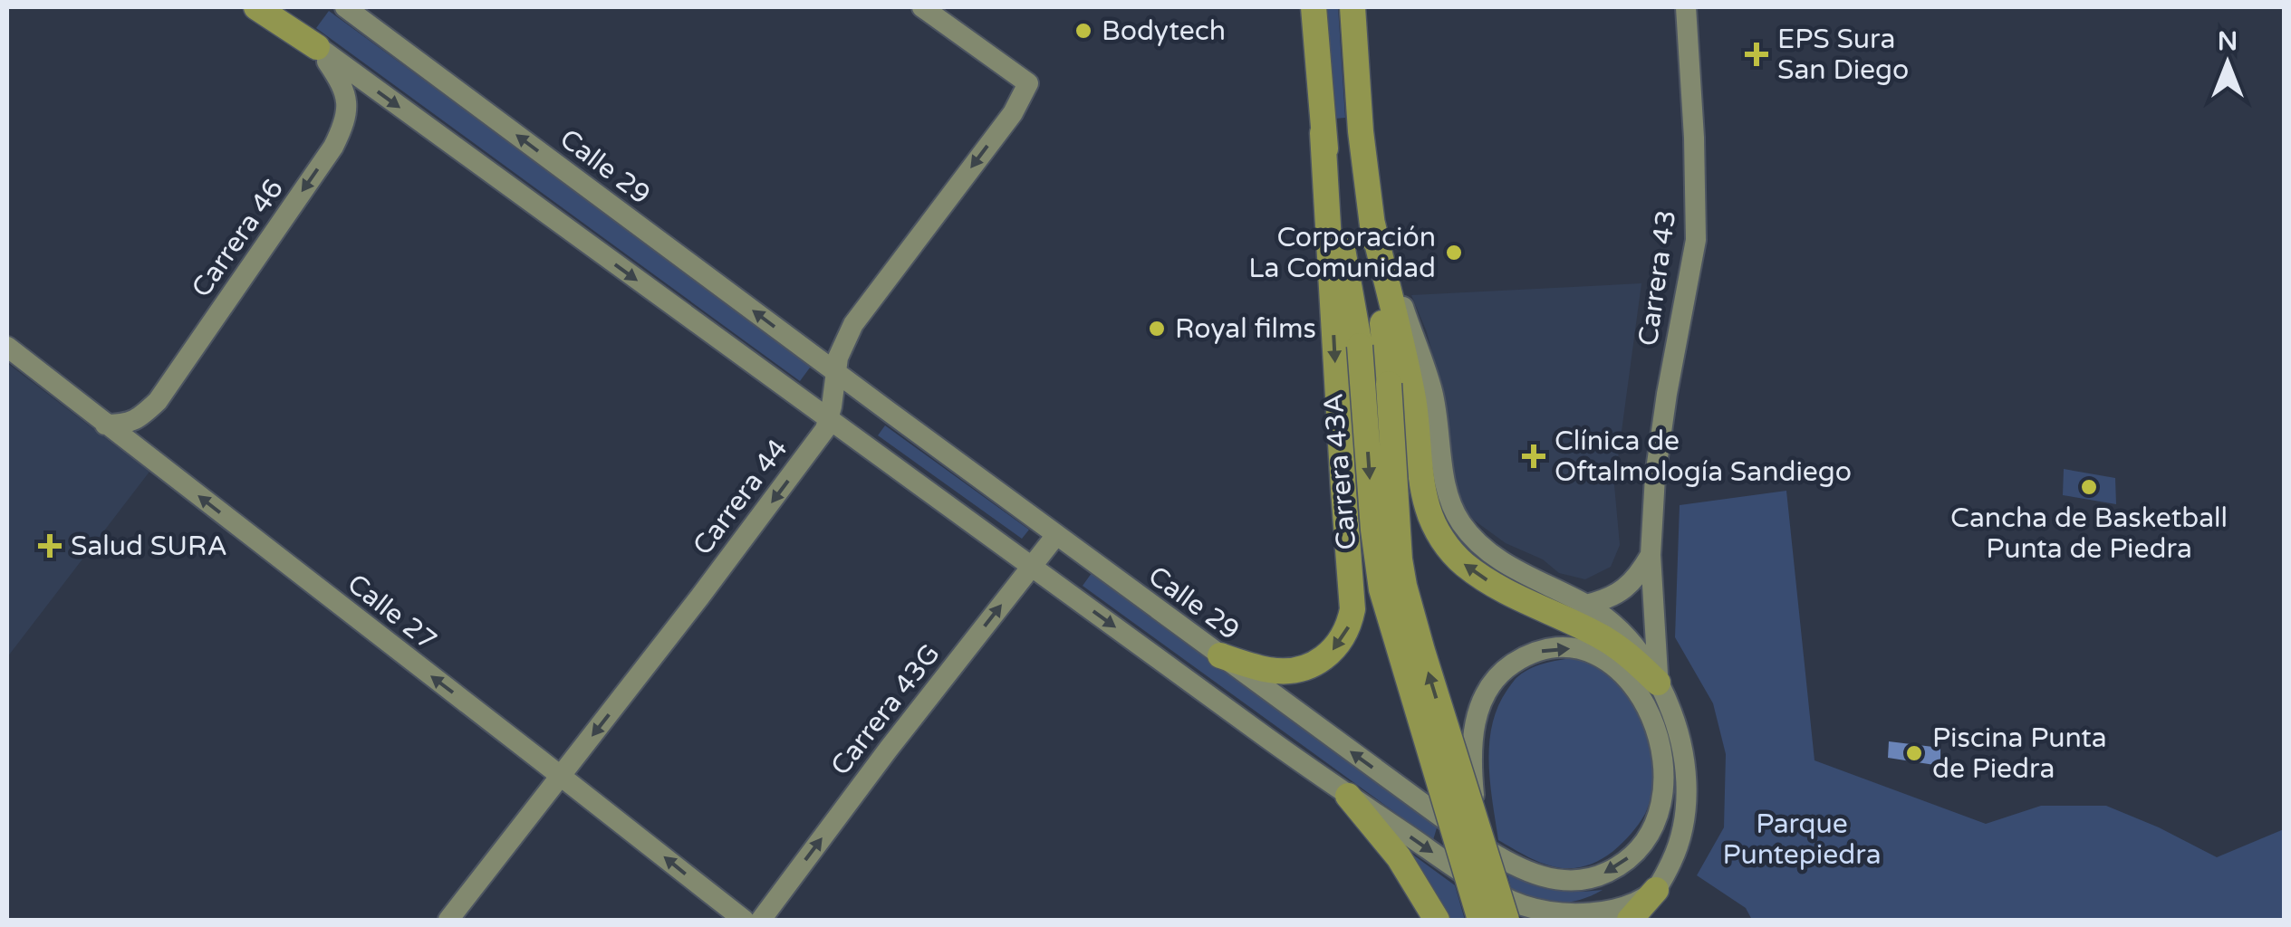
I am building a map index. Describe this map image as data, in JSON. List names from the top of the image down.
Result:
{
  "streets": {
    "main road": [
      "Calle 29",
      "Carrera 46",
      "Carrera 43",
      "Carrera 43A",
      "Carrera 44",
      "Calle 27",
      "Carrera 43G"
    ]
  },
  "crossings": [
    ["Calle 29", "Carrera 43A"],
    ["Calle 29", "Carrera 44"],
    ["Calle 29", "Carrera 43G"],
    ["Carrera 46", "Calle 27"],
    ["Carrera 44", "Calle 27"]
  ],
  "one_way": [
    "Carrera 46",
    "Carrera 44",
    "Calle 27",
    "Carrera 43G"
  ],
  "parks": ["Parque Puntepiedra"],
  "places": {
    "other": [
      "Bodytech",
      "Corporación La Comunidad",
      "Royal films",
      "Cancha de Basketball Punta de Piedra",
      "Piscina Punta de Piedra"
    ],
    "health": ["EPS Sura San Diego", "Clínica de Oftalmología Sandiego", "Salud SURA"]
  },
  "north": "top"
}
